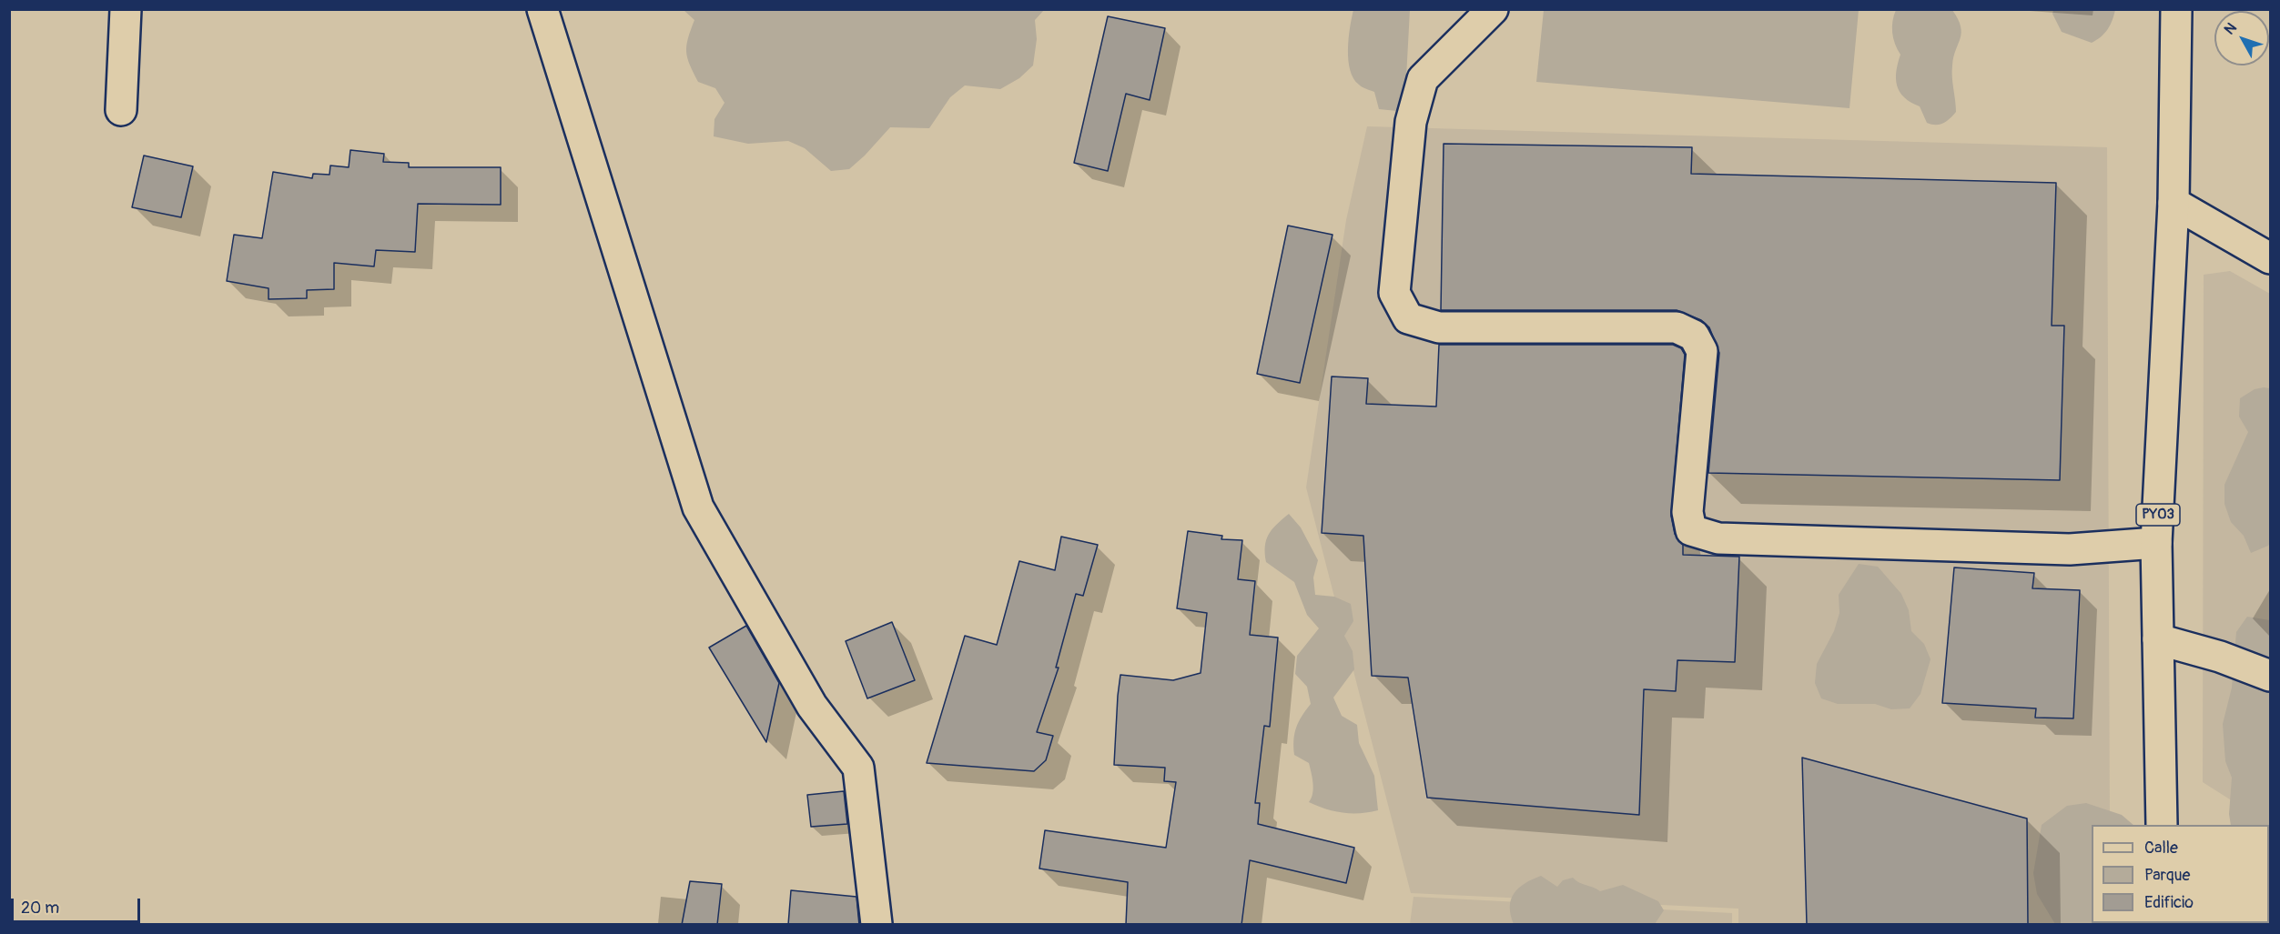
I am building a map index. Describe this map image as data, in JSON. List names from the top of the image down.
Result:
{
  "streets": {
    "main road": ["PY03"]
  },
  "legend": ["Calle", "Parque", "Edificio"],
  "scale_bar": "20 m",
  "north": "top left"
}
